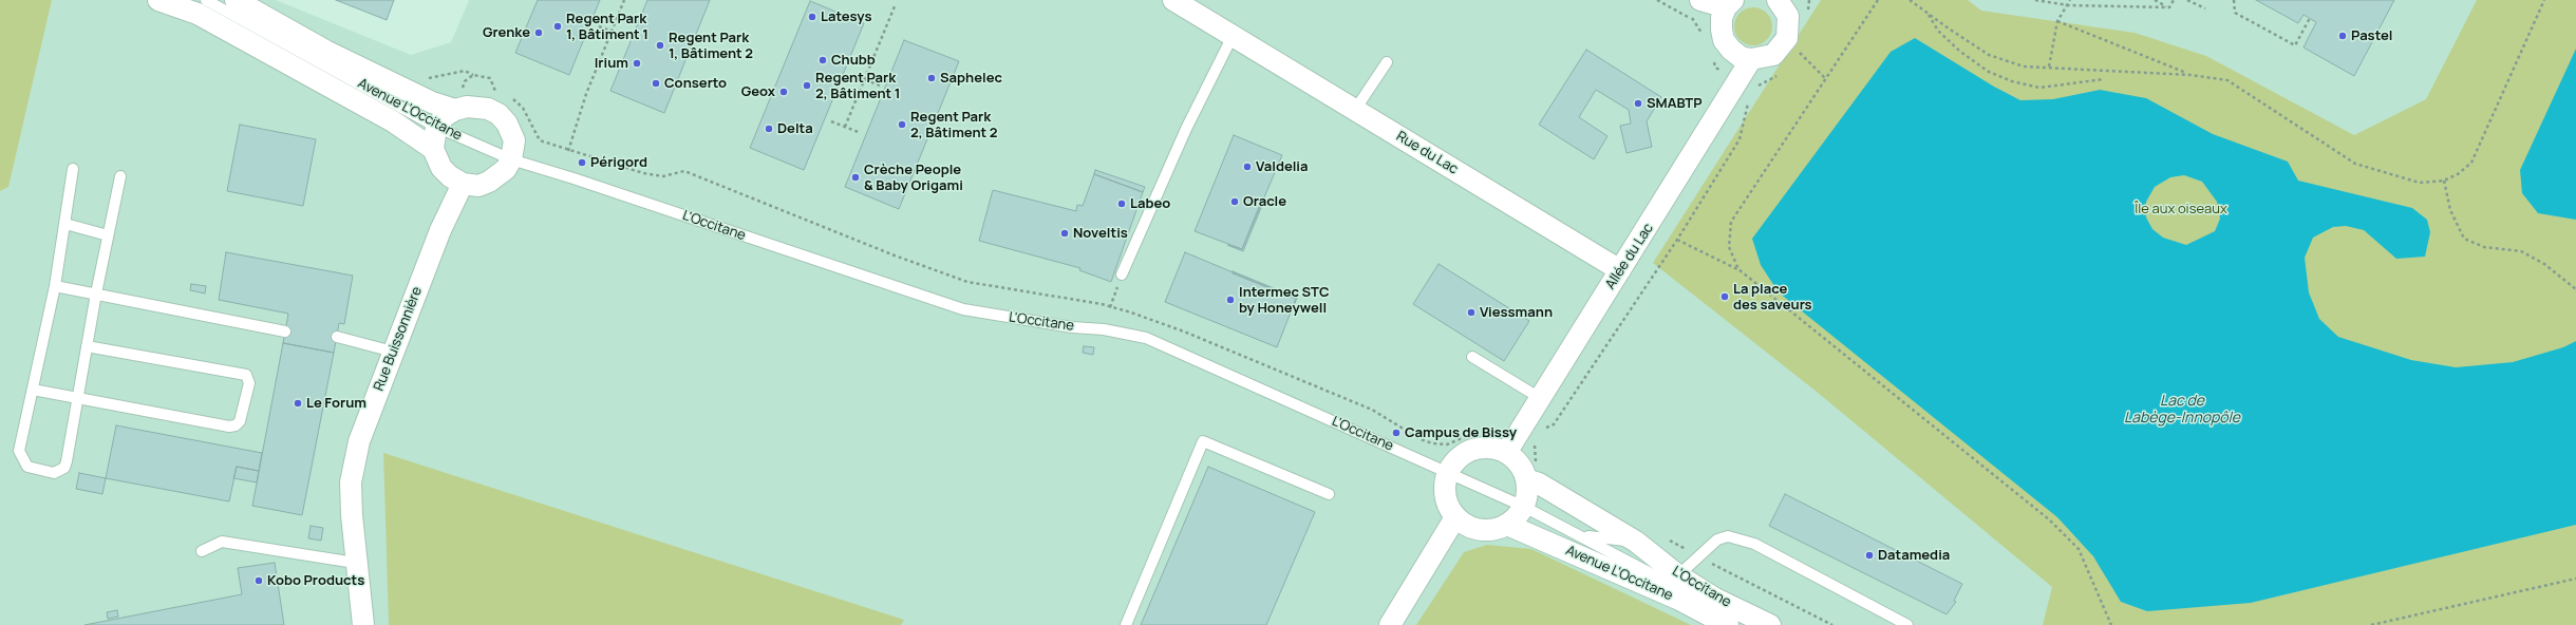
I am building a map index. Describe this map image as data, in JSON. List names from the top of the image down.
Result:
{
  "streets": {
    "street": [
      "Avenue L'Occitane",
      "Rue du Lac",
      "L'Occitane",
      "Allée du Lac",
      "Rue Buissonnière"
    ]
  },
  "crossings": [
    ["Avenue L'Occitane", "L'Occitane"],
    ["Rue du Lac", "Allée du Lac"]
  ],
  "water": ["Lac de Labège-Innopôle"],
  "parks": ["Île aux oiseaux"],
  "places": [
    "Latesys",
    "Regent Park 1, Bâtiment 1",
    "Grenke",
    "Pastel",
    "Regent Park 1, Bâtiment 2",
    "Chubb",
    "Irium",
    "Saphelec",
    "Conserto",
    "Regent Park 2, Bâtiment 1",
    "Geox",
    "SMABTP",
    "Regent Park 2, Bâtiment 2",
    "Delta",
    "Périgord",
    "Valdelia",
    "Crèche People & Baby Origami",
    "Oracle",
    "Labeo",
    "Noveltis",
    "La place des saveurs",
    "Intermec STC by Honeywell",
    "Viessmann",
    "Le Forum",
    "Campus de Bissy",
    "Datamedia",
    "Kobo Products"
  ]
}
